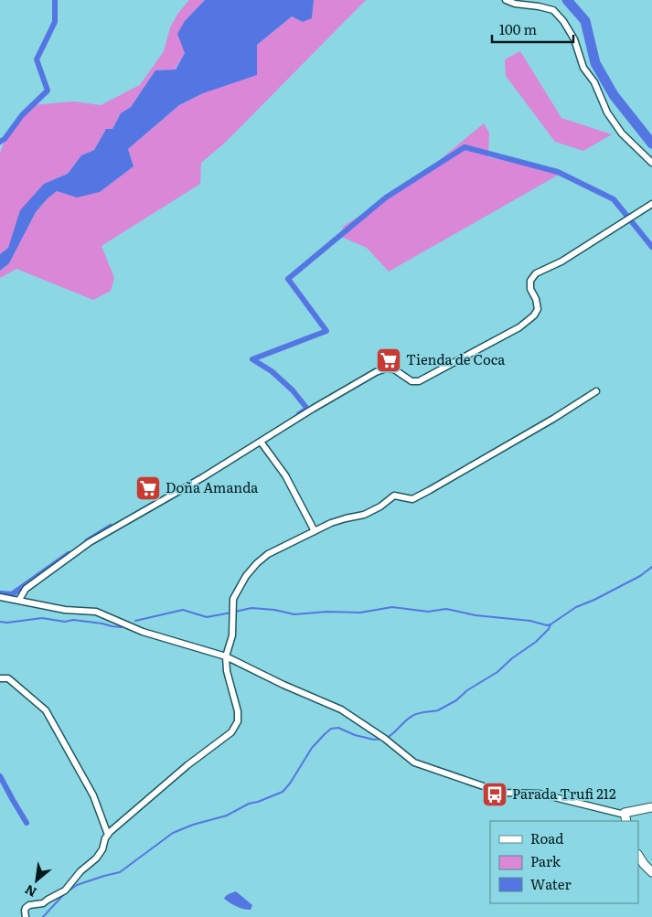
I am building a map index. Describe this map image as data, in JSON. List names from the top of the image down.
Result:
{
  "places": {
    "supermarket": ["Tienda de Coca", "Doña Amanda"],
    "bus stop": ["Parada Trufi 212"]
  },
  "legend": ["Road", "Park", "Water"],
  "scale_bar": "100 m",
  "north": "bottom left"
}
